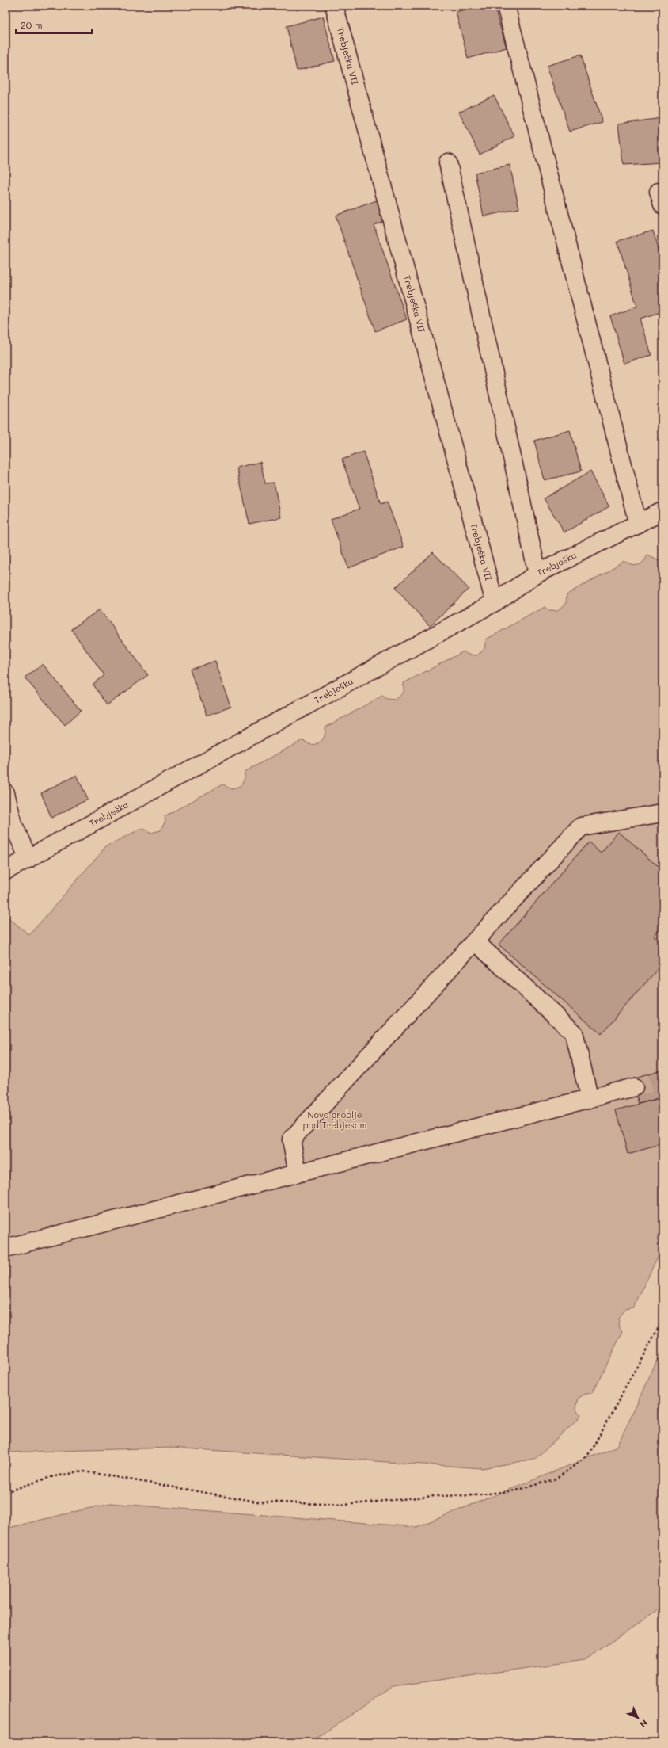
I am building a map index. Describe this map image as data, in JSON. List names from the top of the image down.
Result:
{
  "streets": {
    "street": ["Trebješka VII", "Trebješka"]
  },
  "crossings": [
    ["Trebješka VII", "Trebješka"]
  ],
  "parks": ["Novo groblje pod Trebjesom"],
  "scale_bar": "20 m",
  "north": "bottom right"
}
